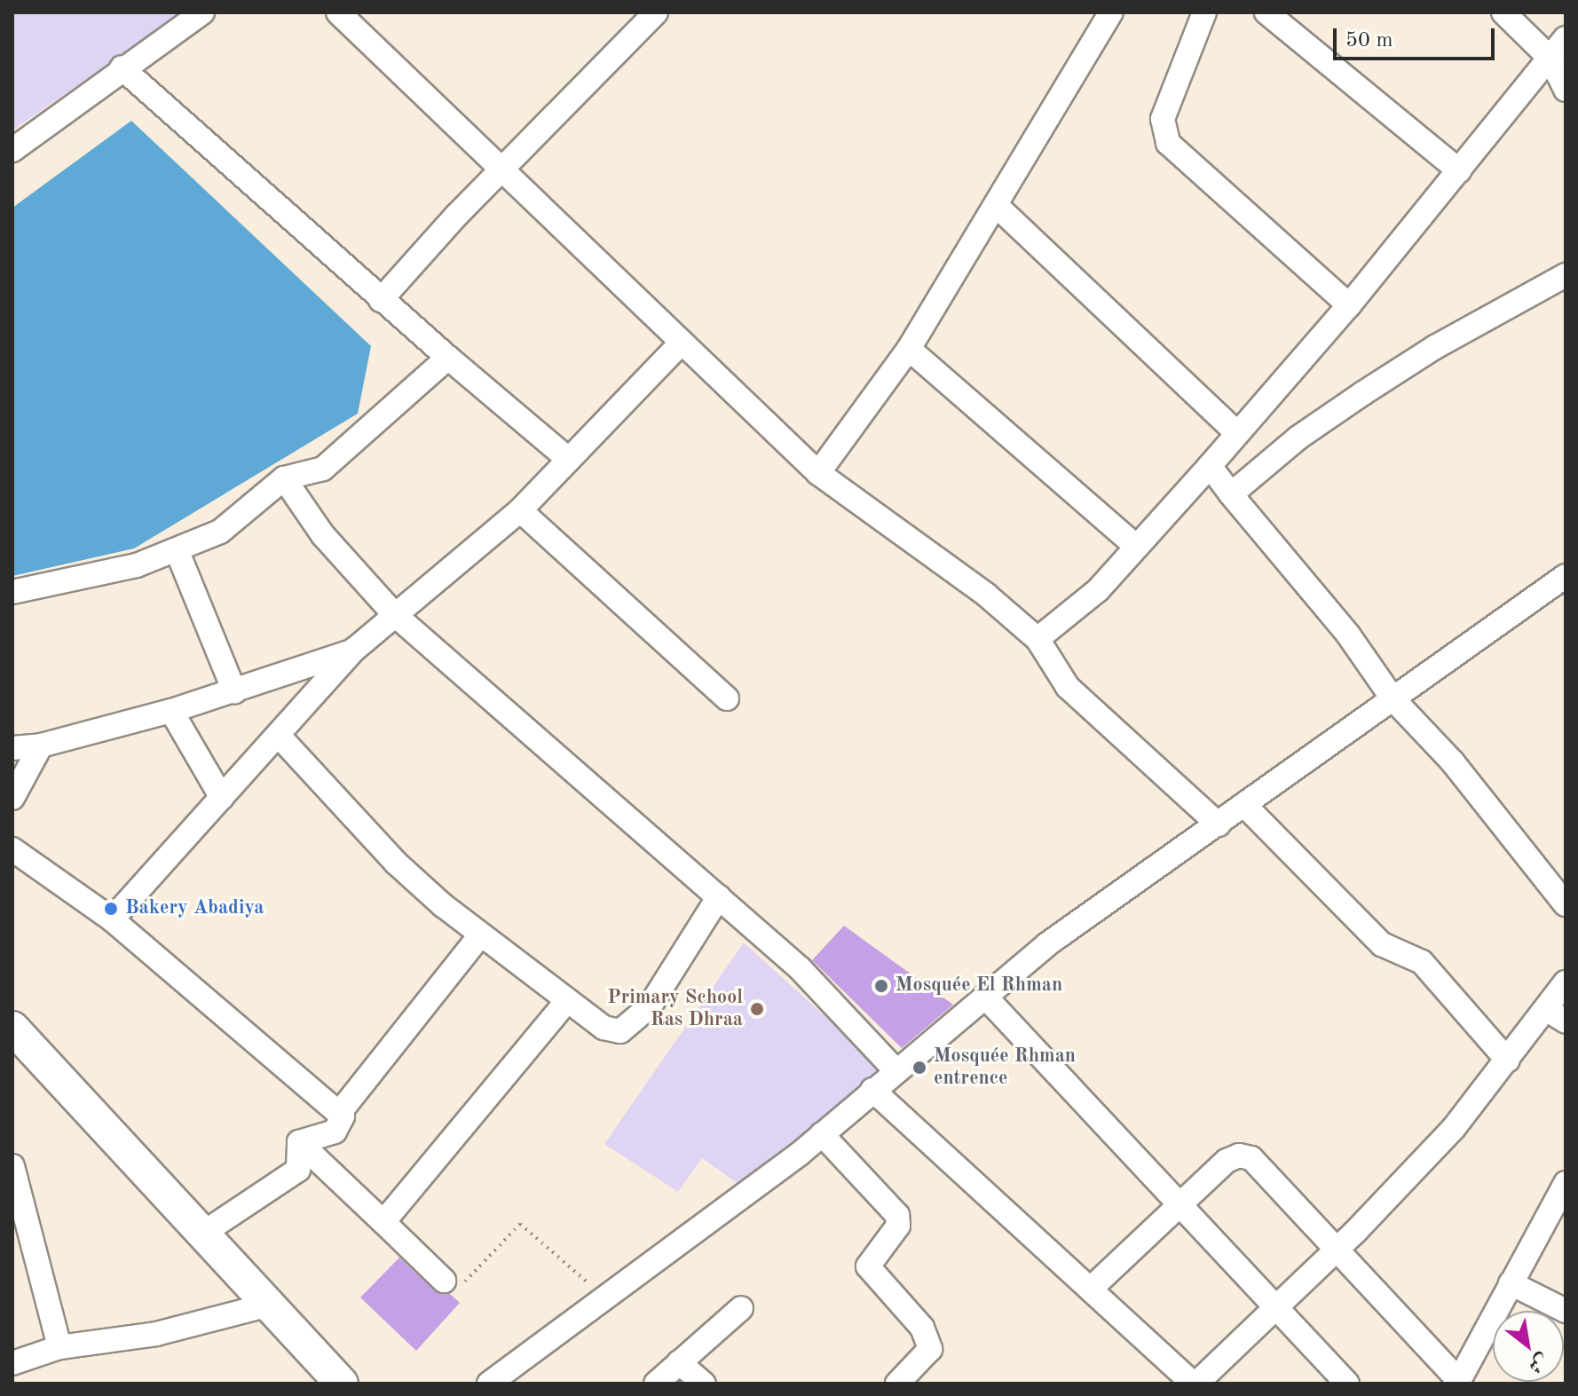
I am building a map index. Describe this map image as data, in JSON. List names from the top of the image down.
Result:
{
  "places": [
    "Bakery Abadiya",
    "Mosquée El Rhman",
    "Primary School Ras Dhraa",
    "Mosquée Rhman entrence"
  ],
  "scale_bar": "50 m",
  "north": "bottom right"
}
